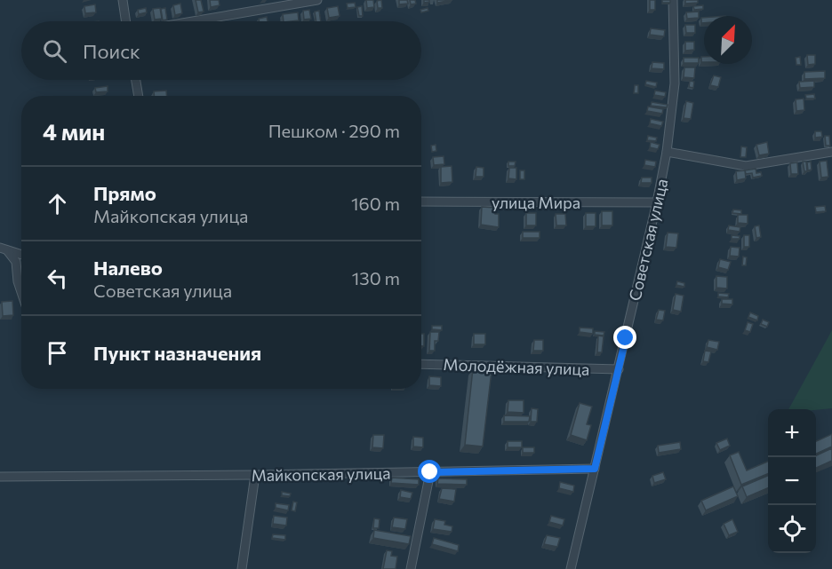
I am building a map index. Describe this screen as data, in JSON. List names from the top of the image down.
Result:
{
  "streets": {
    "street": [
      "улица Мира",
      "Советская улица",
      "Молодёжная улица",
      "Майкопская улица"
    ]
  },
  "crossings": [
    ["улица Мира", "Советская улица"],
    ["Советская улица", "Молодёжная улица"],
    ["Советская улица", "Майкопская улица"]
  ],
  "north": "top right",
  "page": {
    "search": "Поиск",
    "heading": ["4 мин", "Пешком · 290 m"],
    "list": [
      ["Прямо", "Майкопская улица", "160 m"],
      ["Налево", "Советская улица", "130 m"],
      "Пункт назначения"
    ],
    "map_buttons": ["+", "−"]
  }
}
